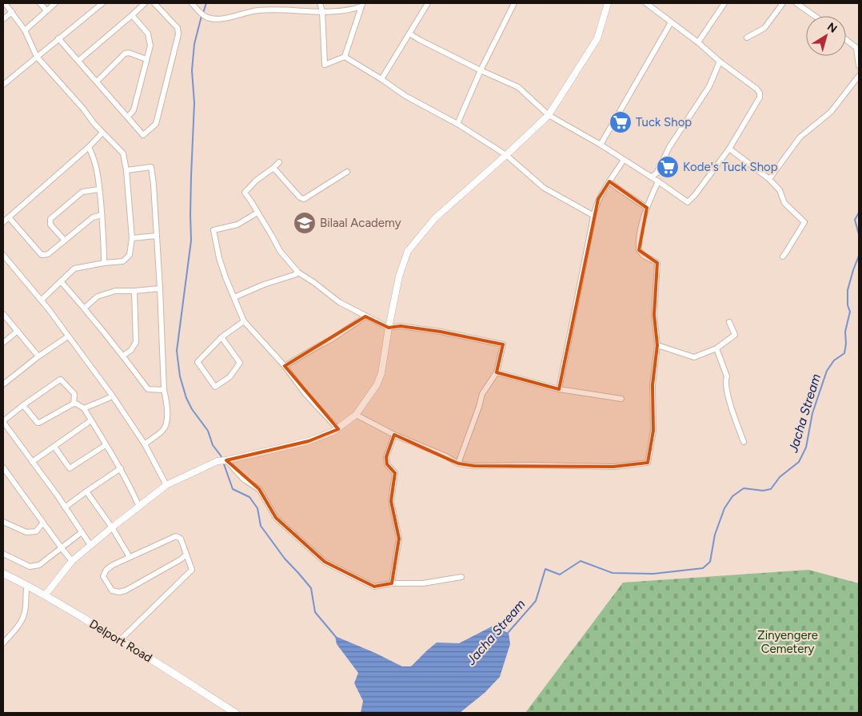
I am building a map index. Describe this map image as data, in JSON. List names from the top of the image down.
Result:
{
  "streets": {
    "main road": ["Delport Road"]
  },
  "water": ["Jacha Stream"],
  "parks": ["Zinyengere Cemetery"],
  "places": {
    "supermarket": ["Tuck Shop", "Kode's Tuck Shop"],
    "school or university": ["Bilaal Academy"]
  },
  "north": "top right"
}
